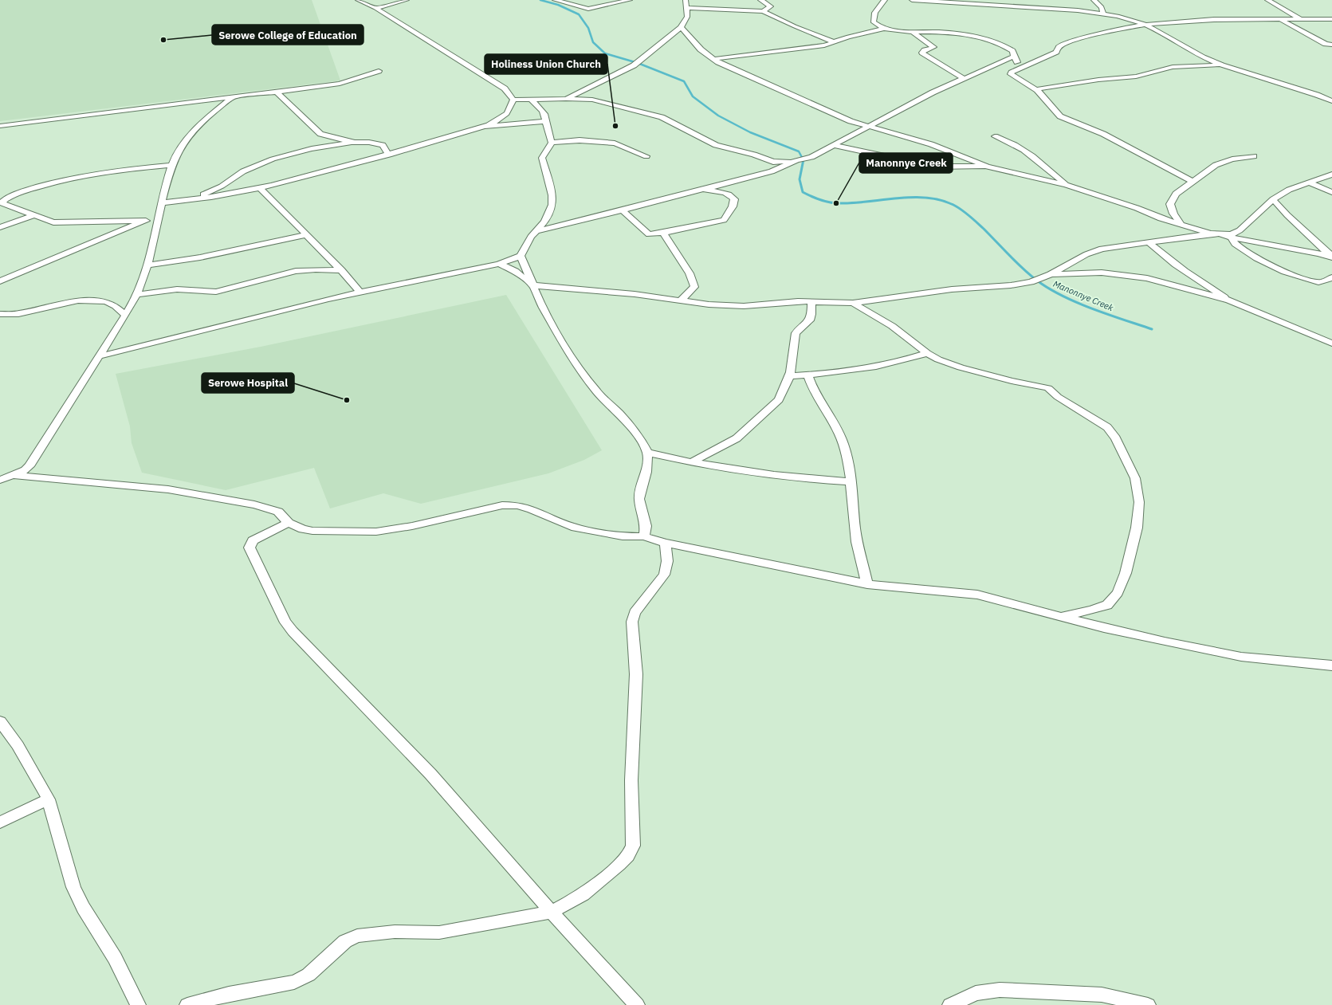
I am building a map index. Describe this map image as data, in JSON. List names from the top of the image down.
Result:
{
  "water": ["Manonnye Creek"],
  "places": [
    "Serowe College of Education",
    "Holiness Union Church",
    "Manonnye Creek",
    "Serowe Hospital"
  ]
}
